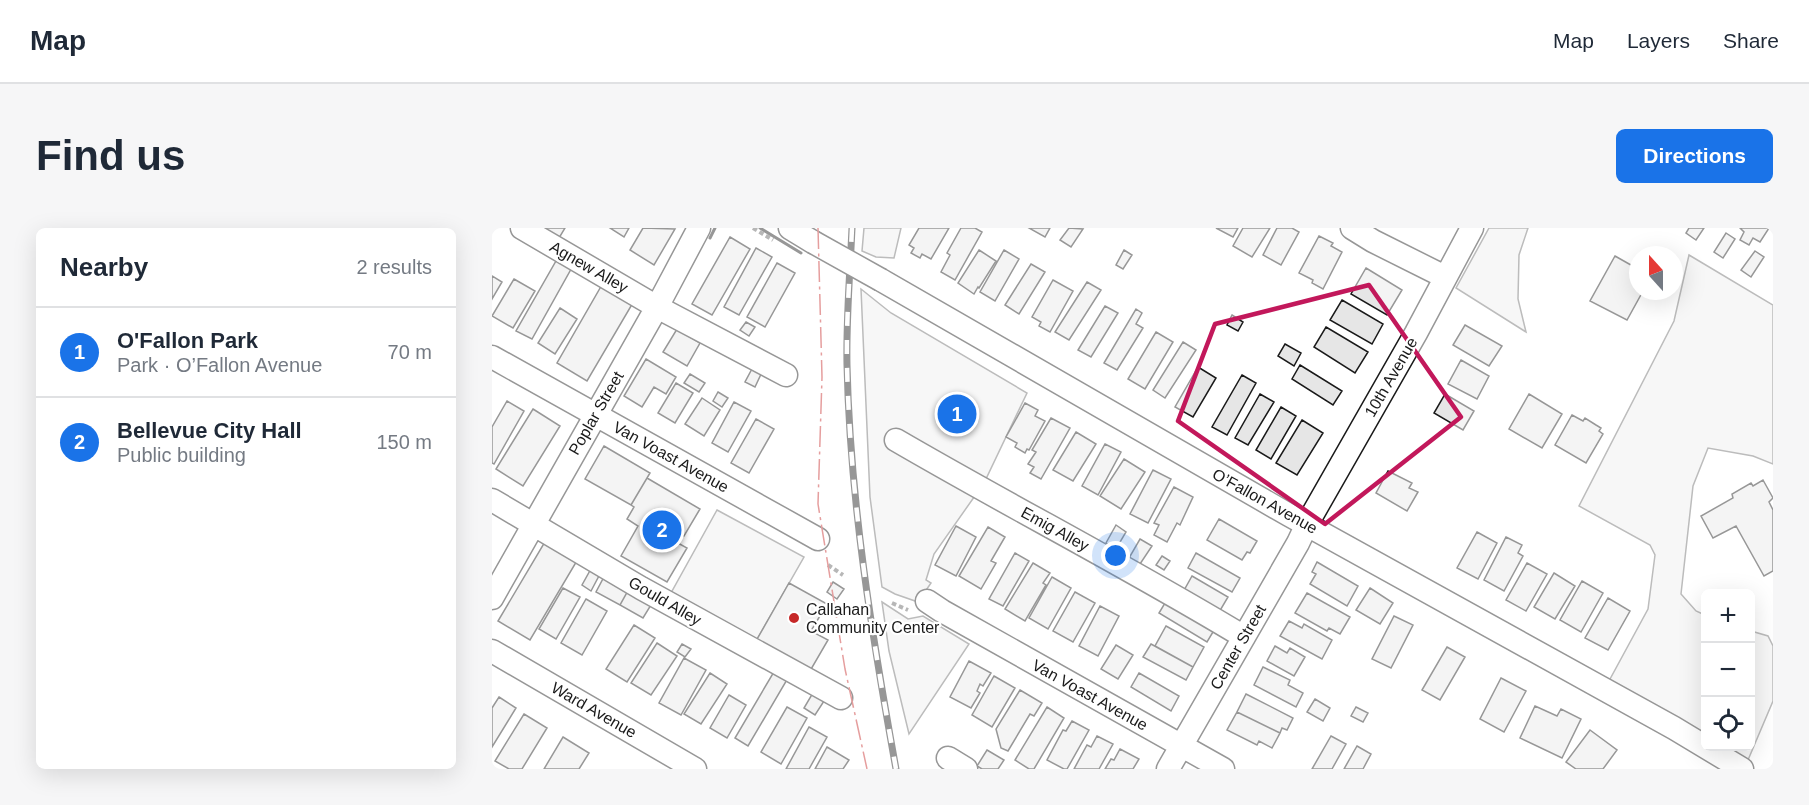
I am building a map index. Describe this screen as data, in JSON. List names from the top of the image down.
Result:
{
  "streets": {
    "street": [
      "Agnew Alley",
      "10th Avenue",
      "Poplar Street",
      "Van Voast Avenue",
      "O’Fallon Avenue",
      "Emig Alley",
      "Gould Alley",
      "Center Street",
      "Ward Avenue"
    ]
  },
  "crossings": [
    ["Agnew Alley", "Poplar Street"],
    ["10th Avenue", "O’Fallon Avenue"],
    ["10th Avenue", "Center Street"],
    ["Poplar Street", "Van Voast Avenue"],
    ["Poplar Street", "Gould Alley"],
    ["Van Voast Avenue", "Center Street"],
    ["O’Fallon Avenue", "Center Street"],
    ["Emig Alley", "Center Street"]
  ],
  "places": ["Callahan Community Center"],
  "north": "top",
  "page": {
    "header": "Map",
    "nav": ["Map", "Layers", "Share"],
    "buttons": "Directions",
    "title": "Find us",
    "heading": ["Nearby", "2 results"],
    "list": [
      {
        "mark": "1",
        "name": "O'Fallon Park",
        "note": "Park · O’Fallon Avenue",
        "value": "70 m"
      },
      {
        "mark": "2",
        "name": "Bellevue City Hall",
        "note": "Public building",
        "value": "150 m"
      }
    ],
    "pins": ["1", "2"],
    "map_buttons": ["+", "−"]
  }
}
